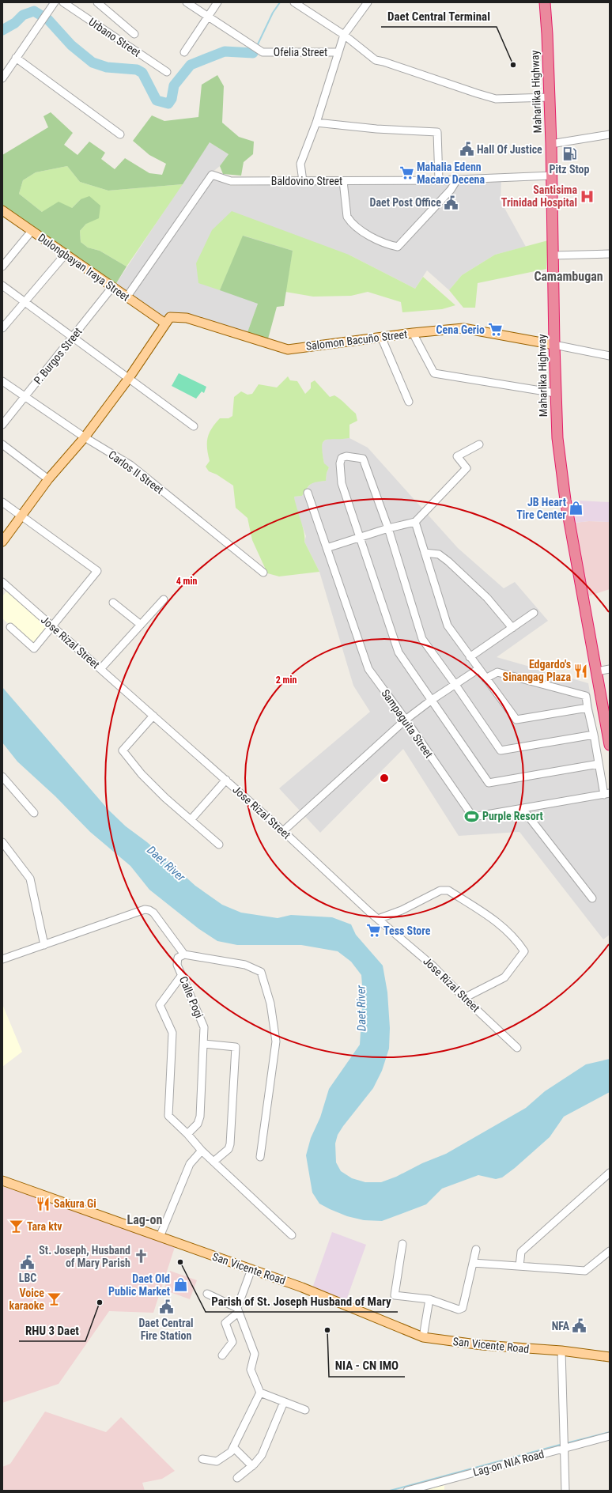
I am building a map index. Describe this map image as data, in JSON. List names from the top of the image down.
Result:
{
  "streets": {
    "highway": ["Maharlika Highway"],
    "main road": ["Dulongbayan Iraya Street", "Salomon Bacuño Street", "San Vicente Road"],
    "street": [
      "Urbano Street",
      "Ofelia Street",
      "Baldovino Street",
      "P. Burgos Street",
      "Carlos II Street",
      "Jose Rizal Street",
      "Sampaguita Street",
      "Calle Pogi",
      "Lag-on NIA Road"
    ]
  },
  "crossings": [
    ["Maharlika Highway", "Baldovino Street"],
    ["Maharlika Highway", "Salomon Bacuño Street"],
    ["Baldovino Street", "Dulongbayan Iraya Street"],
    ["Dulongbayan Iraya Street", "Salomon Bacuño Street"],
    ["Dulongbayan Iraya Street", "P. Burgos Street"],
    ["P. Burgos Street", "Carlos II Street"]
  ],
  "districts": ["Camambugan", "Lag-on"],
  "water": ["Daet River"],
  "places": {
    "other": [
      "Daet Central Terminal",
      "Parish of St. Joseph Husband of Mary",
      "RHU 3 Daet",
      "NIA - CN IMO"
    ],
    "public building": [
      "Hall Of Justice",
      "Daet Post Office",
      "LBC",
      "Daet Central Fire Station",
      "NFA"
    ],
    "fuel station": ["Pitz Stop"],
    "supermarket": ["Mahalia Edenn Macaro Decena", "Cena Gerio", "Tess Store"],
    "hospital": ["Santisima Trinidad Hospital"],
    "shop": ["JB Heart Tire Center", "Daet Old Public Market"],
    "restaurant": ["Edgardo's Sinangag Plaza", "Sakura Gi"],
    "sports": ["Purple Resort"],
    "bar": ["Tara ktv", "Voice karaoke"],
    "church": ["St. Joseph, Husband of Mary Parish"]
  },
  "rings": ["4 min", "2 min"]
}
